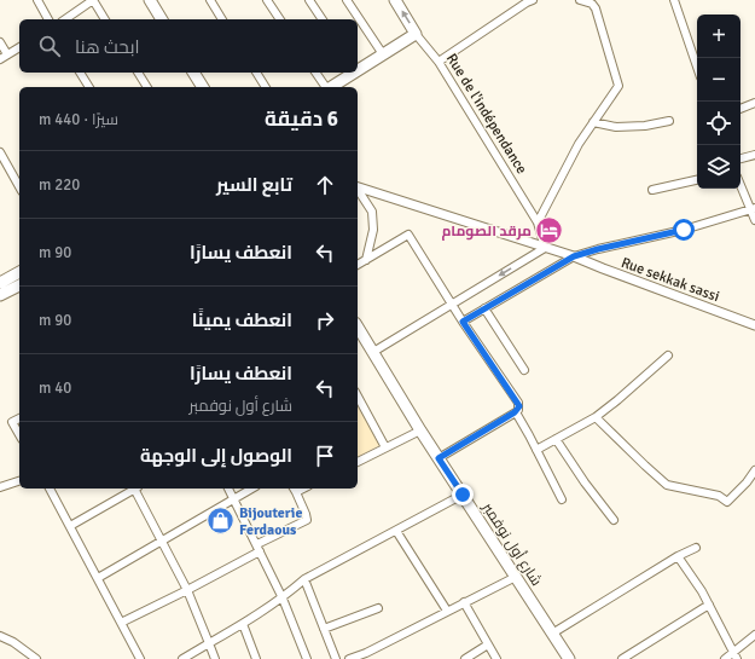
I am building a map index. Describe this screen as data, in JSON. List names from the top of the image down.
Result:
{
  "streets": {
    "main road": ["Rue de l'indépendance", "شارع أول نوفمبر"],
    "street": ["Rue sekkak sassi"]
  },
  "crossings": [
    ["Rue de l'indépendance", "Rue sekkak sassi"]
  ],
  "places": {
    "hotel": ["مرقد الصومام"],
    "shop": ["Bijouterie Ferdaous"]
  },
  "page": {
    "map_buttons": ["+", "−"],
    "search": "ابحث هنا",
    "heading": ["6 دقيقة", "سيرًا · 440 m"],
    "list": [
      ["تابع السير", "220 m"],
      ["انعطف يسارًا", "90 m"],
      ["انعطف يمينًا", "90 m"],
      ["انعطف يسارًا", "شارع أول نوفمبر", "40 m"],
      "الوصول إلى الوجهة"
    ]
  }
}
